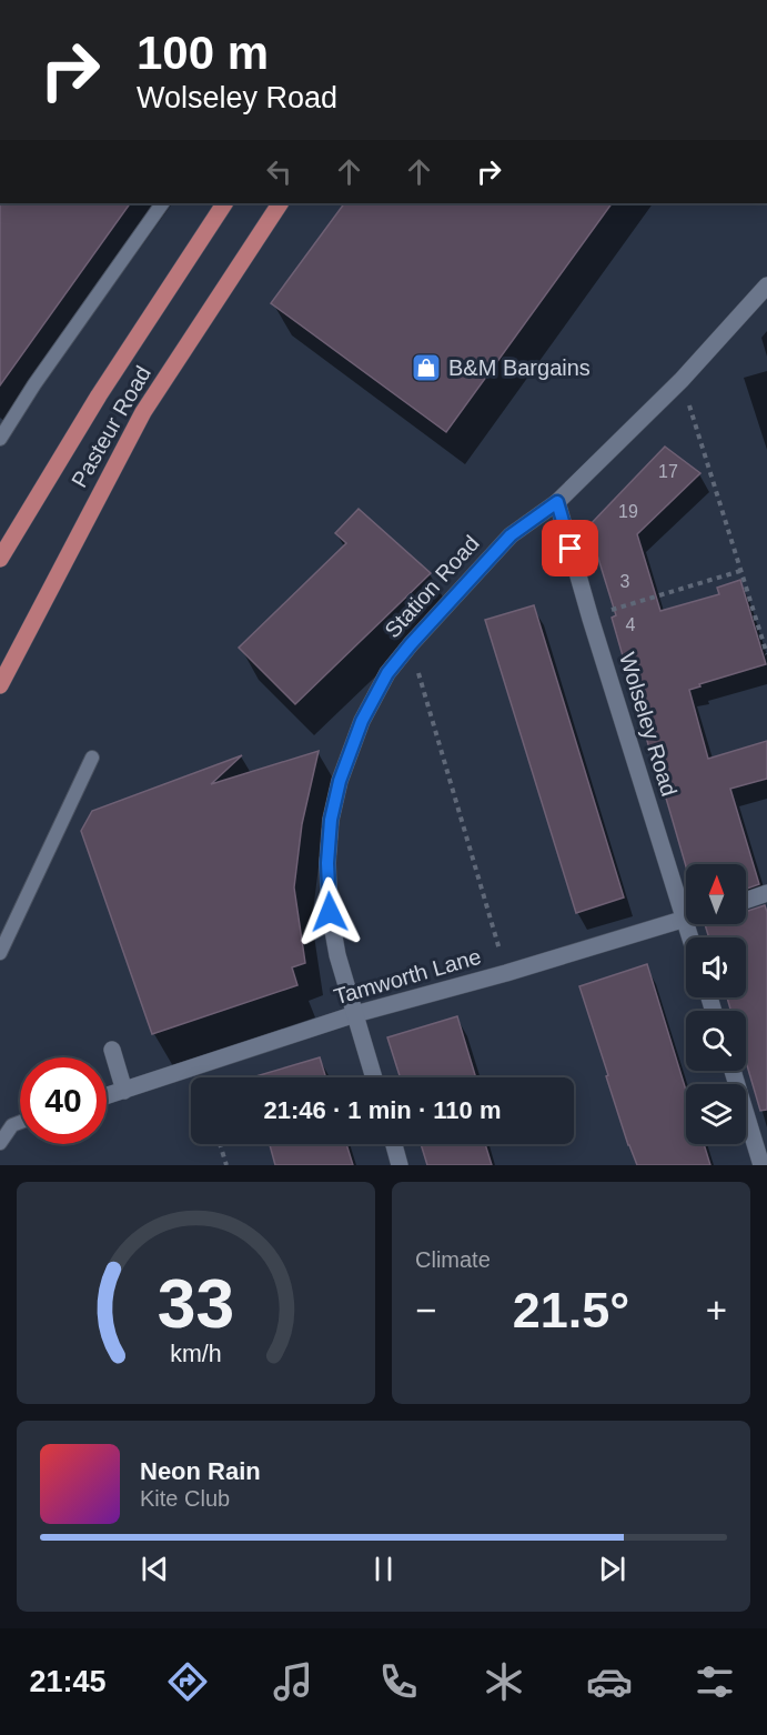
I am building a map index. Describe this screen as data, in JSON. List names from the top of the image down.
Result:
{
  "streets": {
    "main road": ["Pasteur Road"],
    "street": ["Station Road", "Wolseley Road", "Tamworth Lane"]
  },
  "crossings": [
    ["Station Road", "Wolseley Road"],
    ["Station Road", "Tamworth Lane"],
    ["Wolseley Road", "Tamworth Lane"]
  ],
  "places": {
    "shop": ["B&M Bargains"]
  },
  "house_numbers": [
    "17",
    "19",
    "3",
    "4"
  ],
  "north": "top",
  "page": {
    "turn": ["100 m", "Wolseley Road"],
    "limit": "40",
    "trip": "21:46 · 1 min · 110 m",
    "tile": "Climate",
    "heat": ["−", "21.5°", "+"],
    "song": ["Neon Rain", "Kite Club"],
    "tabs": "21:45",
    "gauge": ["33", "km/h"]
  }
}
